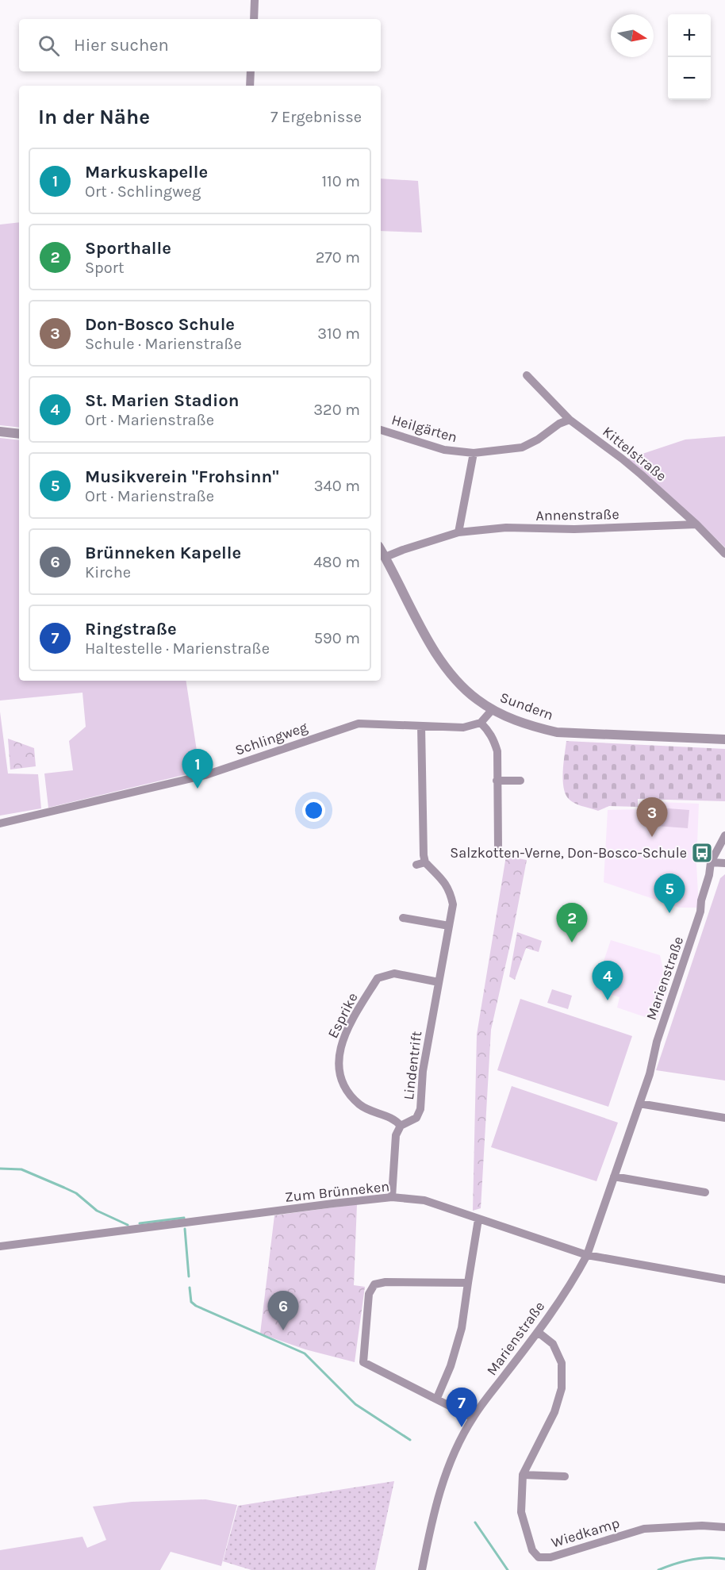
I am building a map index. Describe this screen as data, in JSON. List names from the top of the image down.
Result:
{
  "streets": {
    "street": [
      "Heilgärten",
      "Kittelstraße",
      "Annenstraße",
      "Sundern",
      "Schlingweg",
      "Marienstraße",
      "Esprike",
      "Lindentrift",
      "Zum Brünneken",
      "Wiedkamp"
    ]
  },
  "crossings": [
    ["Heilgärten", "Kittelstraße"],
    ["Kittelstraße", "Annenstraße"],
    ["Annenstraße", "Sundern"],
    ["Schlingweg", "Lindentrift"],
    ["Marienstraße", "Zum Brünneken"],
    ["Marienstraße", "Wiedkamp"],
    ["Esprike", "Lindentrift"]
  ],
  "places": {
    "bus stop": ["Salzkotten-Verne, Don-Bosco-Schule"]
  },
  "north": "right",
  "page": {
    "map_buttons": ["+", "−"],
    "search": "Hier suchen",
    "heading": ["In der Nähe", "7 Ergebnisse"],
    "list": [
      {
        "mark": "1",
        "name": "Markuskapelle",
        "note": "Ort · Schlingweg",
        "value": "110 m"
      },
      {
        "mark": "2",
        "name": "Sporthalle",
        "note": "Sport",
        "value": "270 m"
      },
      {
        "mark": "3",
        "name": "Don-Bosco Schule",
        "note": "Schule · Marienstraße",
        "value": "310 m"
      },
      {
        "mark": "4",
        "name": "St. Marien Stadion",
        "note": "Ort · Marienstraße",
        "value": "320 m"
      },
      {
        "mark": "5",
        "name": "Musikverein \"Frohsinn\"",
        "note": "Ort · Marienstraße",
        "value": "340 m"
      },
      {
        "mark": "6",
        "name": "Brünneken Kapelle",
        "note": "Kirche",
        "value": "480 m"
      },
      {
        "mark": "7",
        "name": "Ringstraße",
        "note": "Haltestelle · Marienstraße",
        "value": "590 m"
      }
    ],
    "pins": [
      "1",
      "3",
      "5",
      "2",
      "4",
      "6",
      "7"
    ]
  }
}
